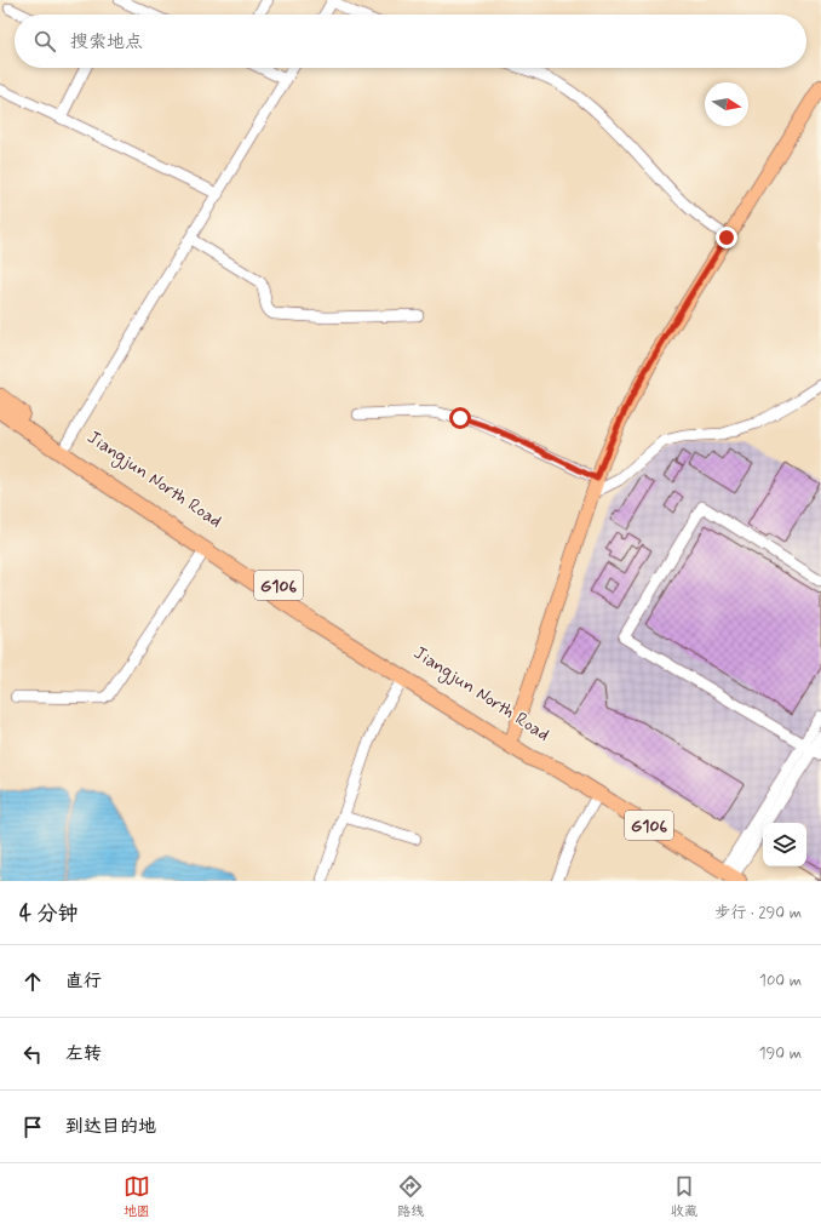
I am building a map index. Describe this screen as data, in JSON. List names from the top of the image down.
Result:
{
  "streets": {
    "highway": ["Jiangjun North Road", "G106"]
  },
  "crossings": [
    ["Jiangjun North Road", "G106"]
  ],
  "north": "right",
  "page": {
    "search": "搜索地点",
    "heading": ["4 分钟", "步行 · 290 m"],
    "list": [
      ["直行", "100 m"],
      ["左转", "190 m"],
      "到达目的地"
    ],
    "nav": ["地图", "路线", "收藏"]
  }
}
